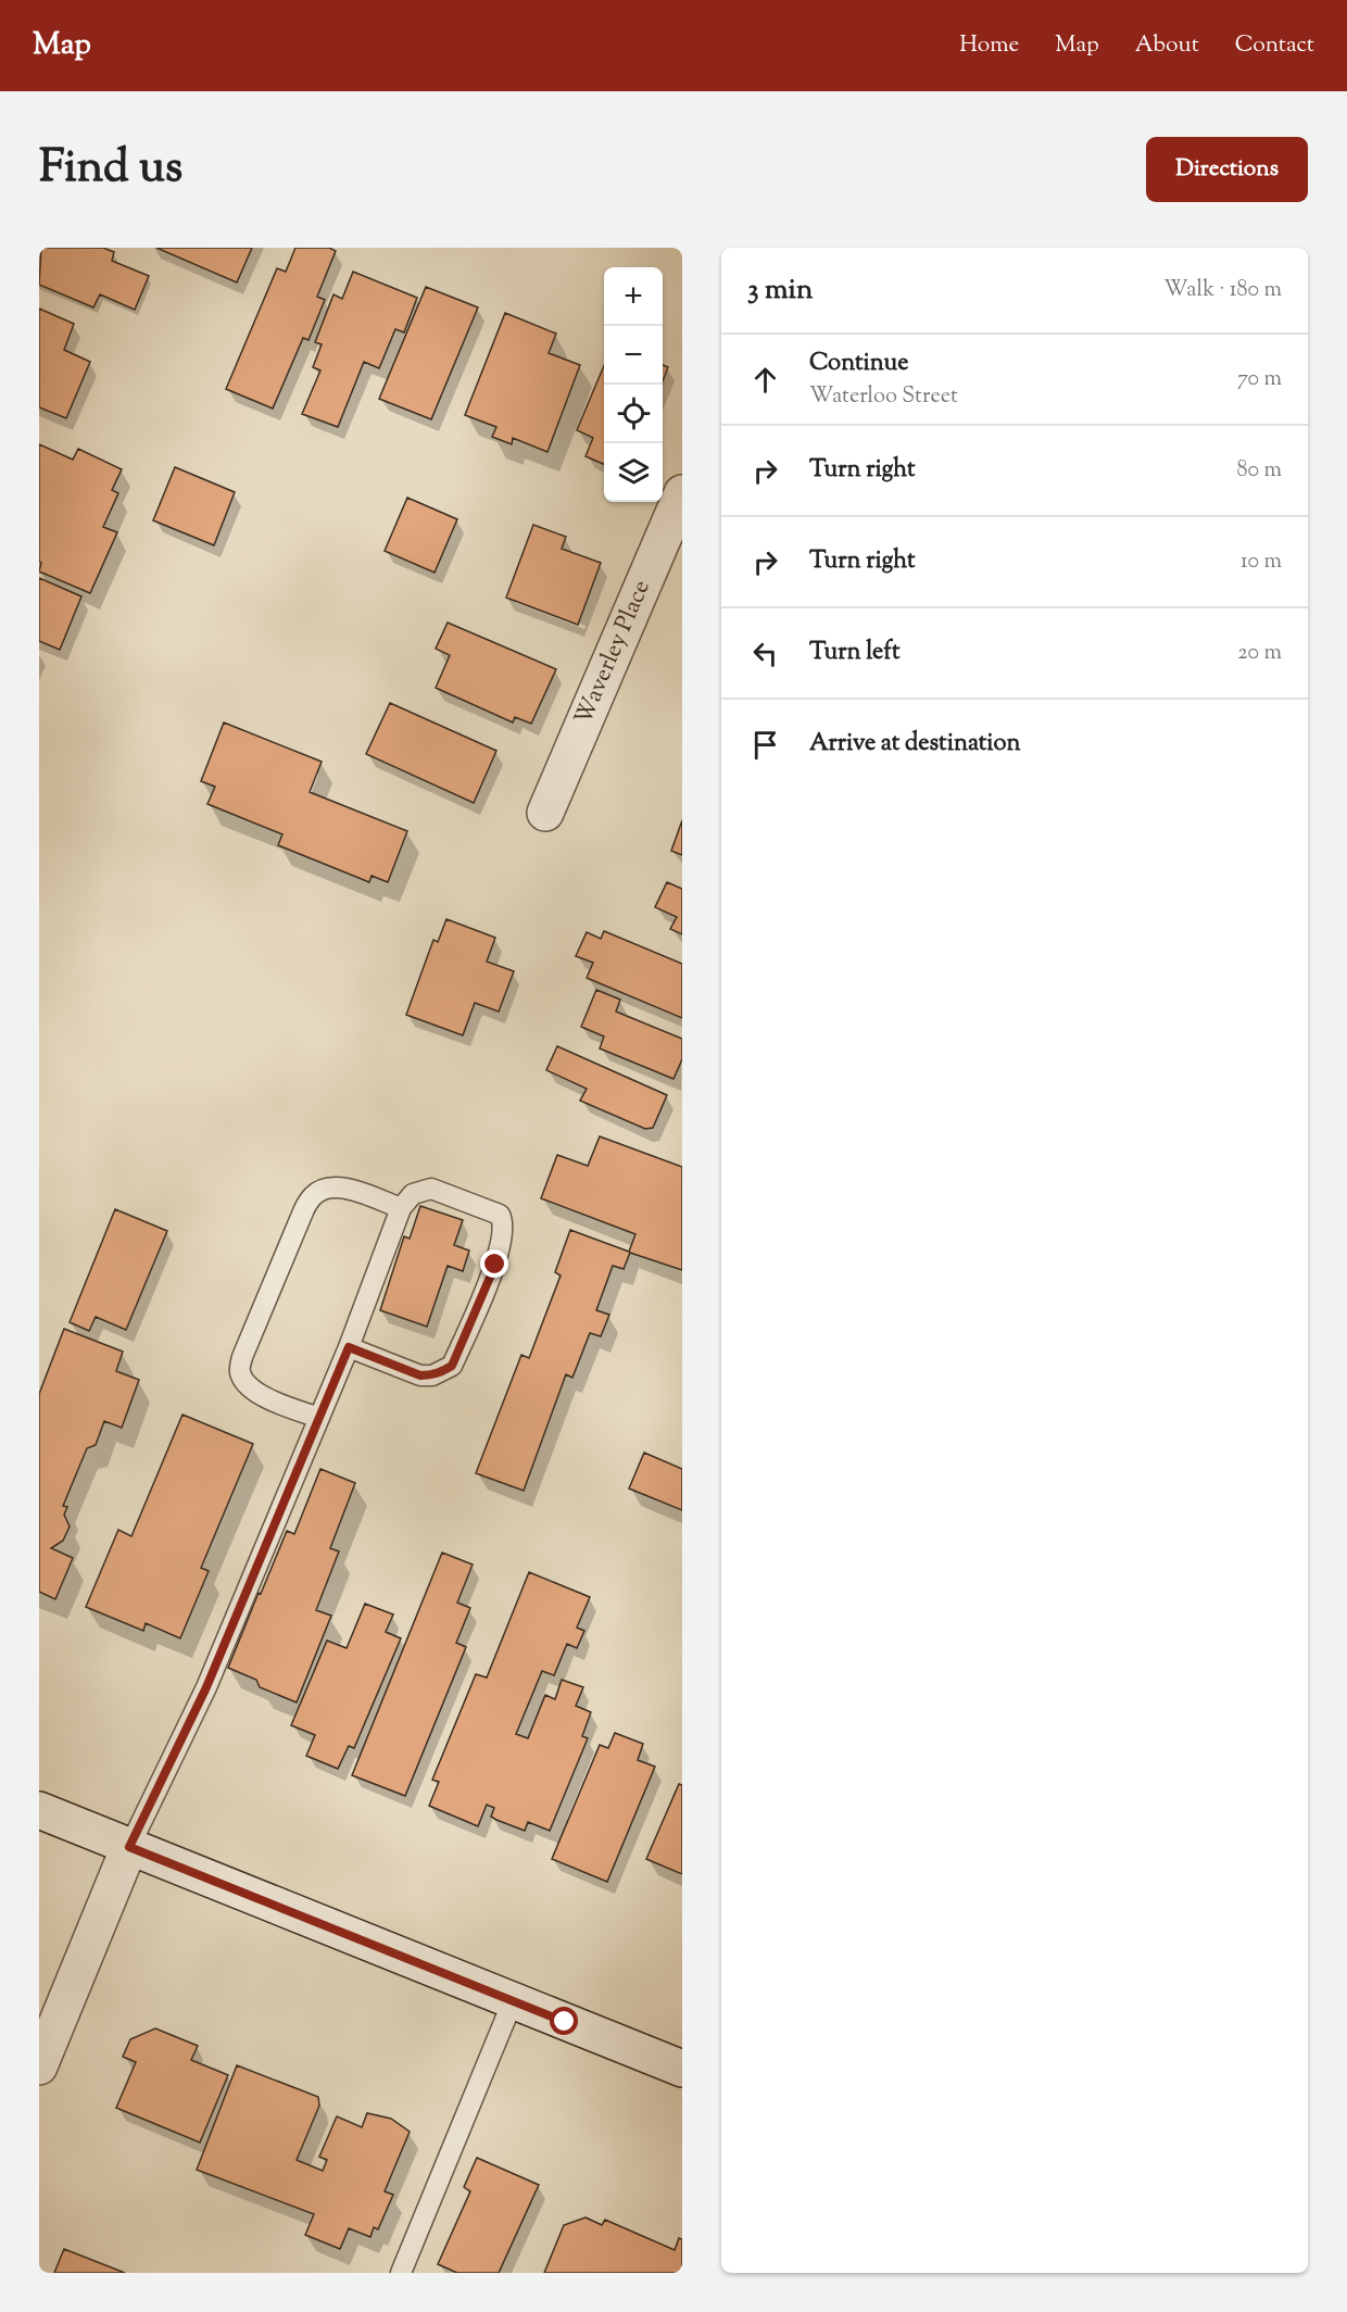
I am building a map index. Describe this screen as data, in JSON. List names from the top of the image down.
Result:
{
  "streets": {
    "street": ["Waverley Place"]
  },
  "page": {
    "header": "Map",
    "nav": [
      "Home",
      "Map",
      "About",
      "Contact"
    ],
    "title": "Find us",
    "buttons": "Directions",
    "heading": ["3 min", "Walk · 180 m"],
    "map_buttons": ["+", "−"],
    "list": [
      ["Continue", "Waterloo Street", "70 m"],
      ["Turn right", "80 m"],
      ["Turn right", "10 m"],
      ["Turn left", "20 m"],
      "Arrive at destination"
    ]
  }
}
